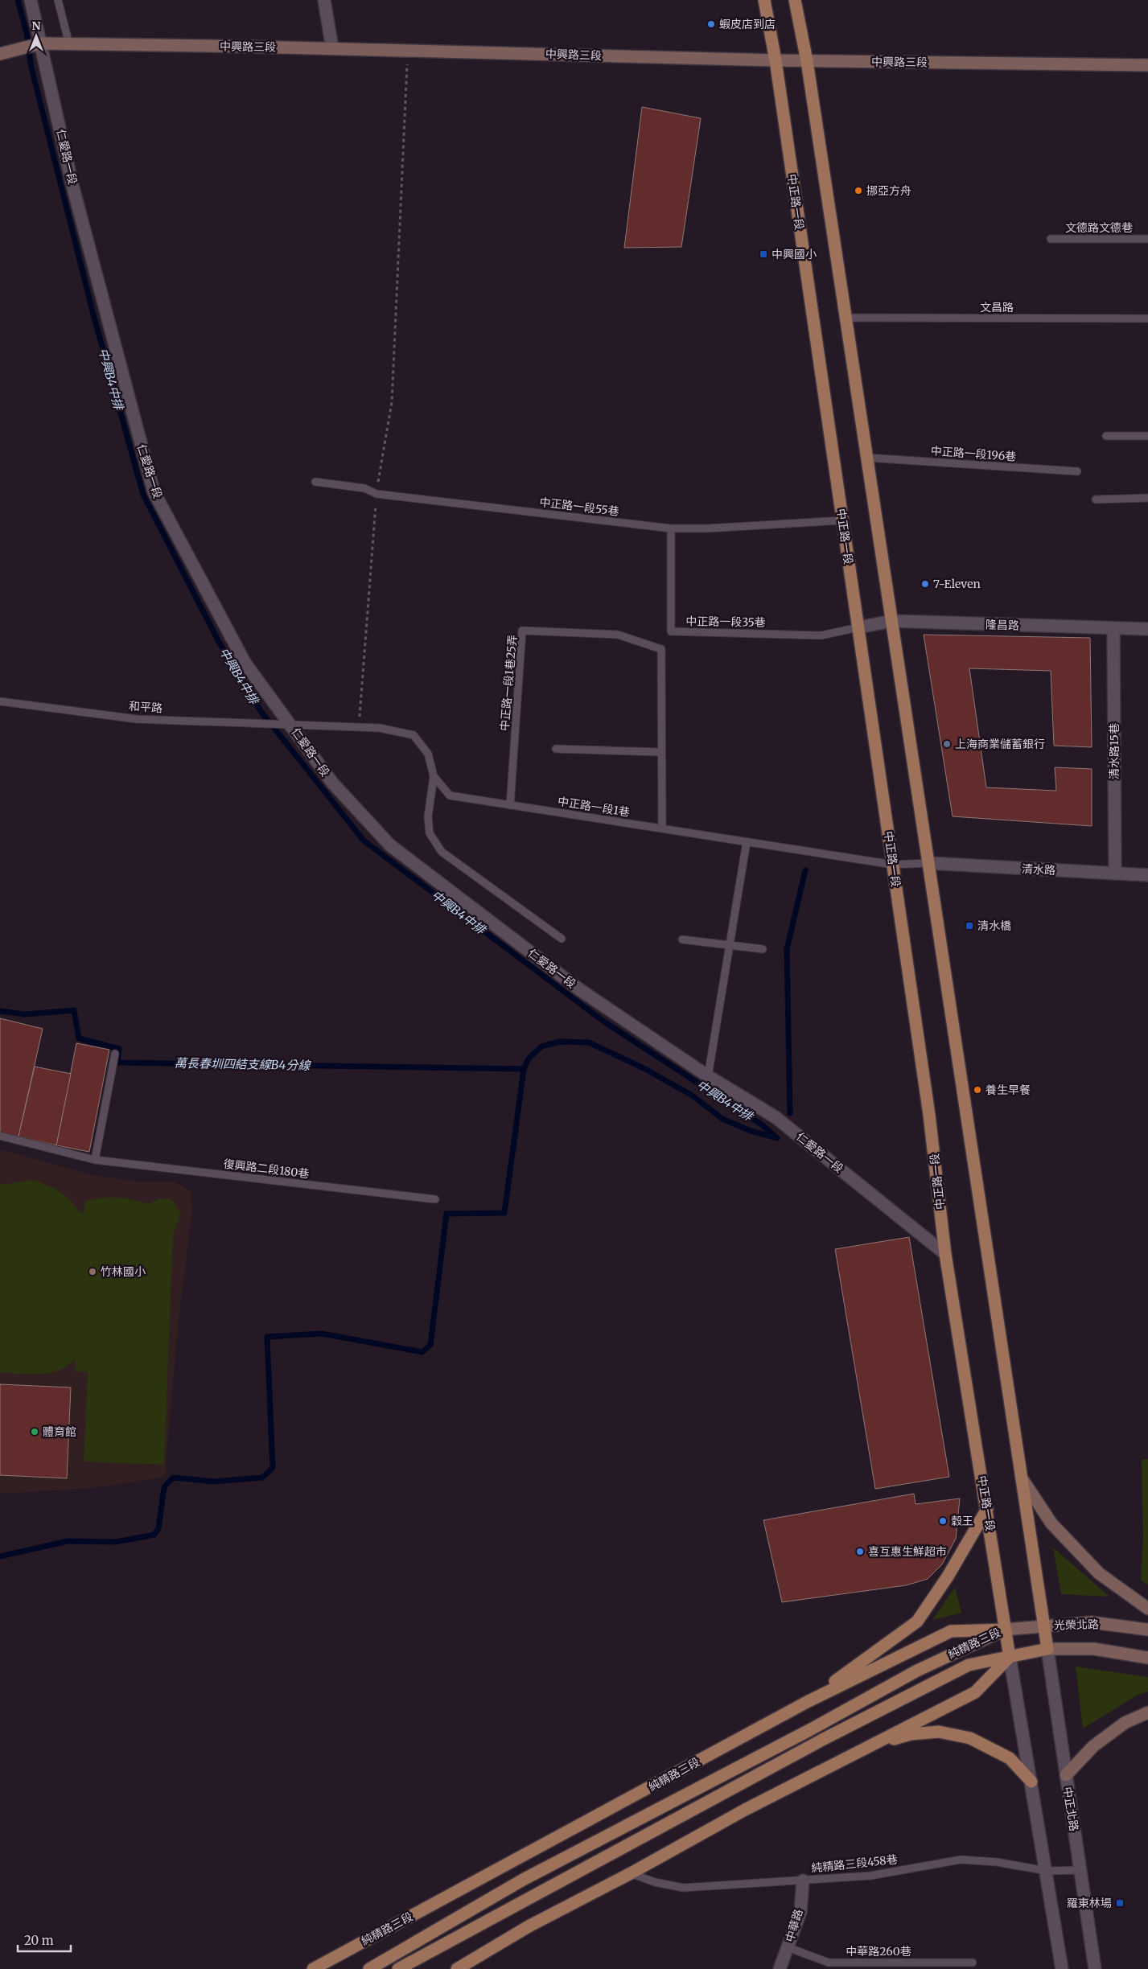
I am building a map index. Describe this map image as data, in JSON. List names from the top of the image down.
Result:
{
  "streets": {
    "main road": ["中正路一段", "純精路三段"],
    "street": [
      "中興路三段",
      "仁愛路一段",
      "隆昌路",
      "清水路15巷",
      "清水路",
      "光榮北路",
      "中正北路",
      "中華路"
    ],
    "lane": [
      "文德路文德巷",
      "文昌路",
      "中正路一段196巷",
      "中正路一段55巷",
      "中正路一段35巷",
      "中正路一段1巷25弄",
      "和平路",
      "中正路一段1巷",
      "復興路二段180巷",
      "純精路三段458巷",
      "中華路260巷"
    ]
  },
  "crossings": [
    ["中興路三段", "仁愛路一段"],
    ["中興路三段", "中正路一段"],
    ["仁愛路一段", "中正路一段"],
    ["仁愛路一段", "和平路"],
    ["仁愛路一段", "中正路一段1巷"],
    ["中正路一段", "中正路一段55巷"],
    ["中正路一段", "中正路一段35巷"],
    ["中正路一段", "隆昌路"],
    ["中正路一段", "中正路一段1巷"],
    ["中正路一段", "光榮北路"],
    ["中正路一段", "純精路三段"],
    ["中正路一段55巷", "中正路一段35巷"],
    ["中正路一段35巷", "隆昌路"],
    ["隆昌路", "清水路15巷"],
    ["中正路一段1巷25弄", "中正路一段1巷"],
    ["和平路", "中正路一段1巷"],
    ["清水路15巷", "清水路"],
    ["中正路一段1巷", "清水路"],
    ["光榮北路", "純精路三段"],
    ["純精路三段", "中正北路"],
    ["中正北路", "純精路三段458巷"],
    ["純精路三段458巷", "中華路"],
    ["中華路", "中華路260巷"]
  ],
  "water": ["中興B4中排", "萬長春圳四結支線B4分線"],
  "places": {
    "other": [
      "蝦皮店到店",
      "挪亞方舟",
      "7-Eleven",
      "上海商業儲蓄銀行",
      "養生早餐",
      "竹林國小",
      "體育館",
      "穀王",
      "喜互惠生鮮超市"
    ],
    "transit": ["中興國小", "清水橋", "羅東林場"]
  },
  "scale_bar": "20 m",
  "north": "top"
}
